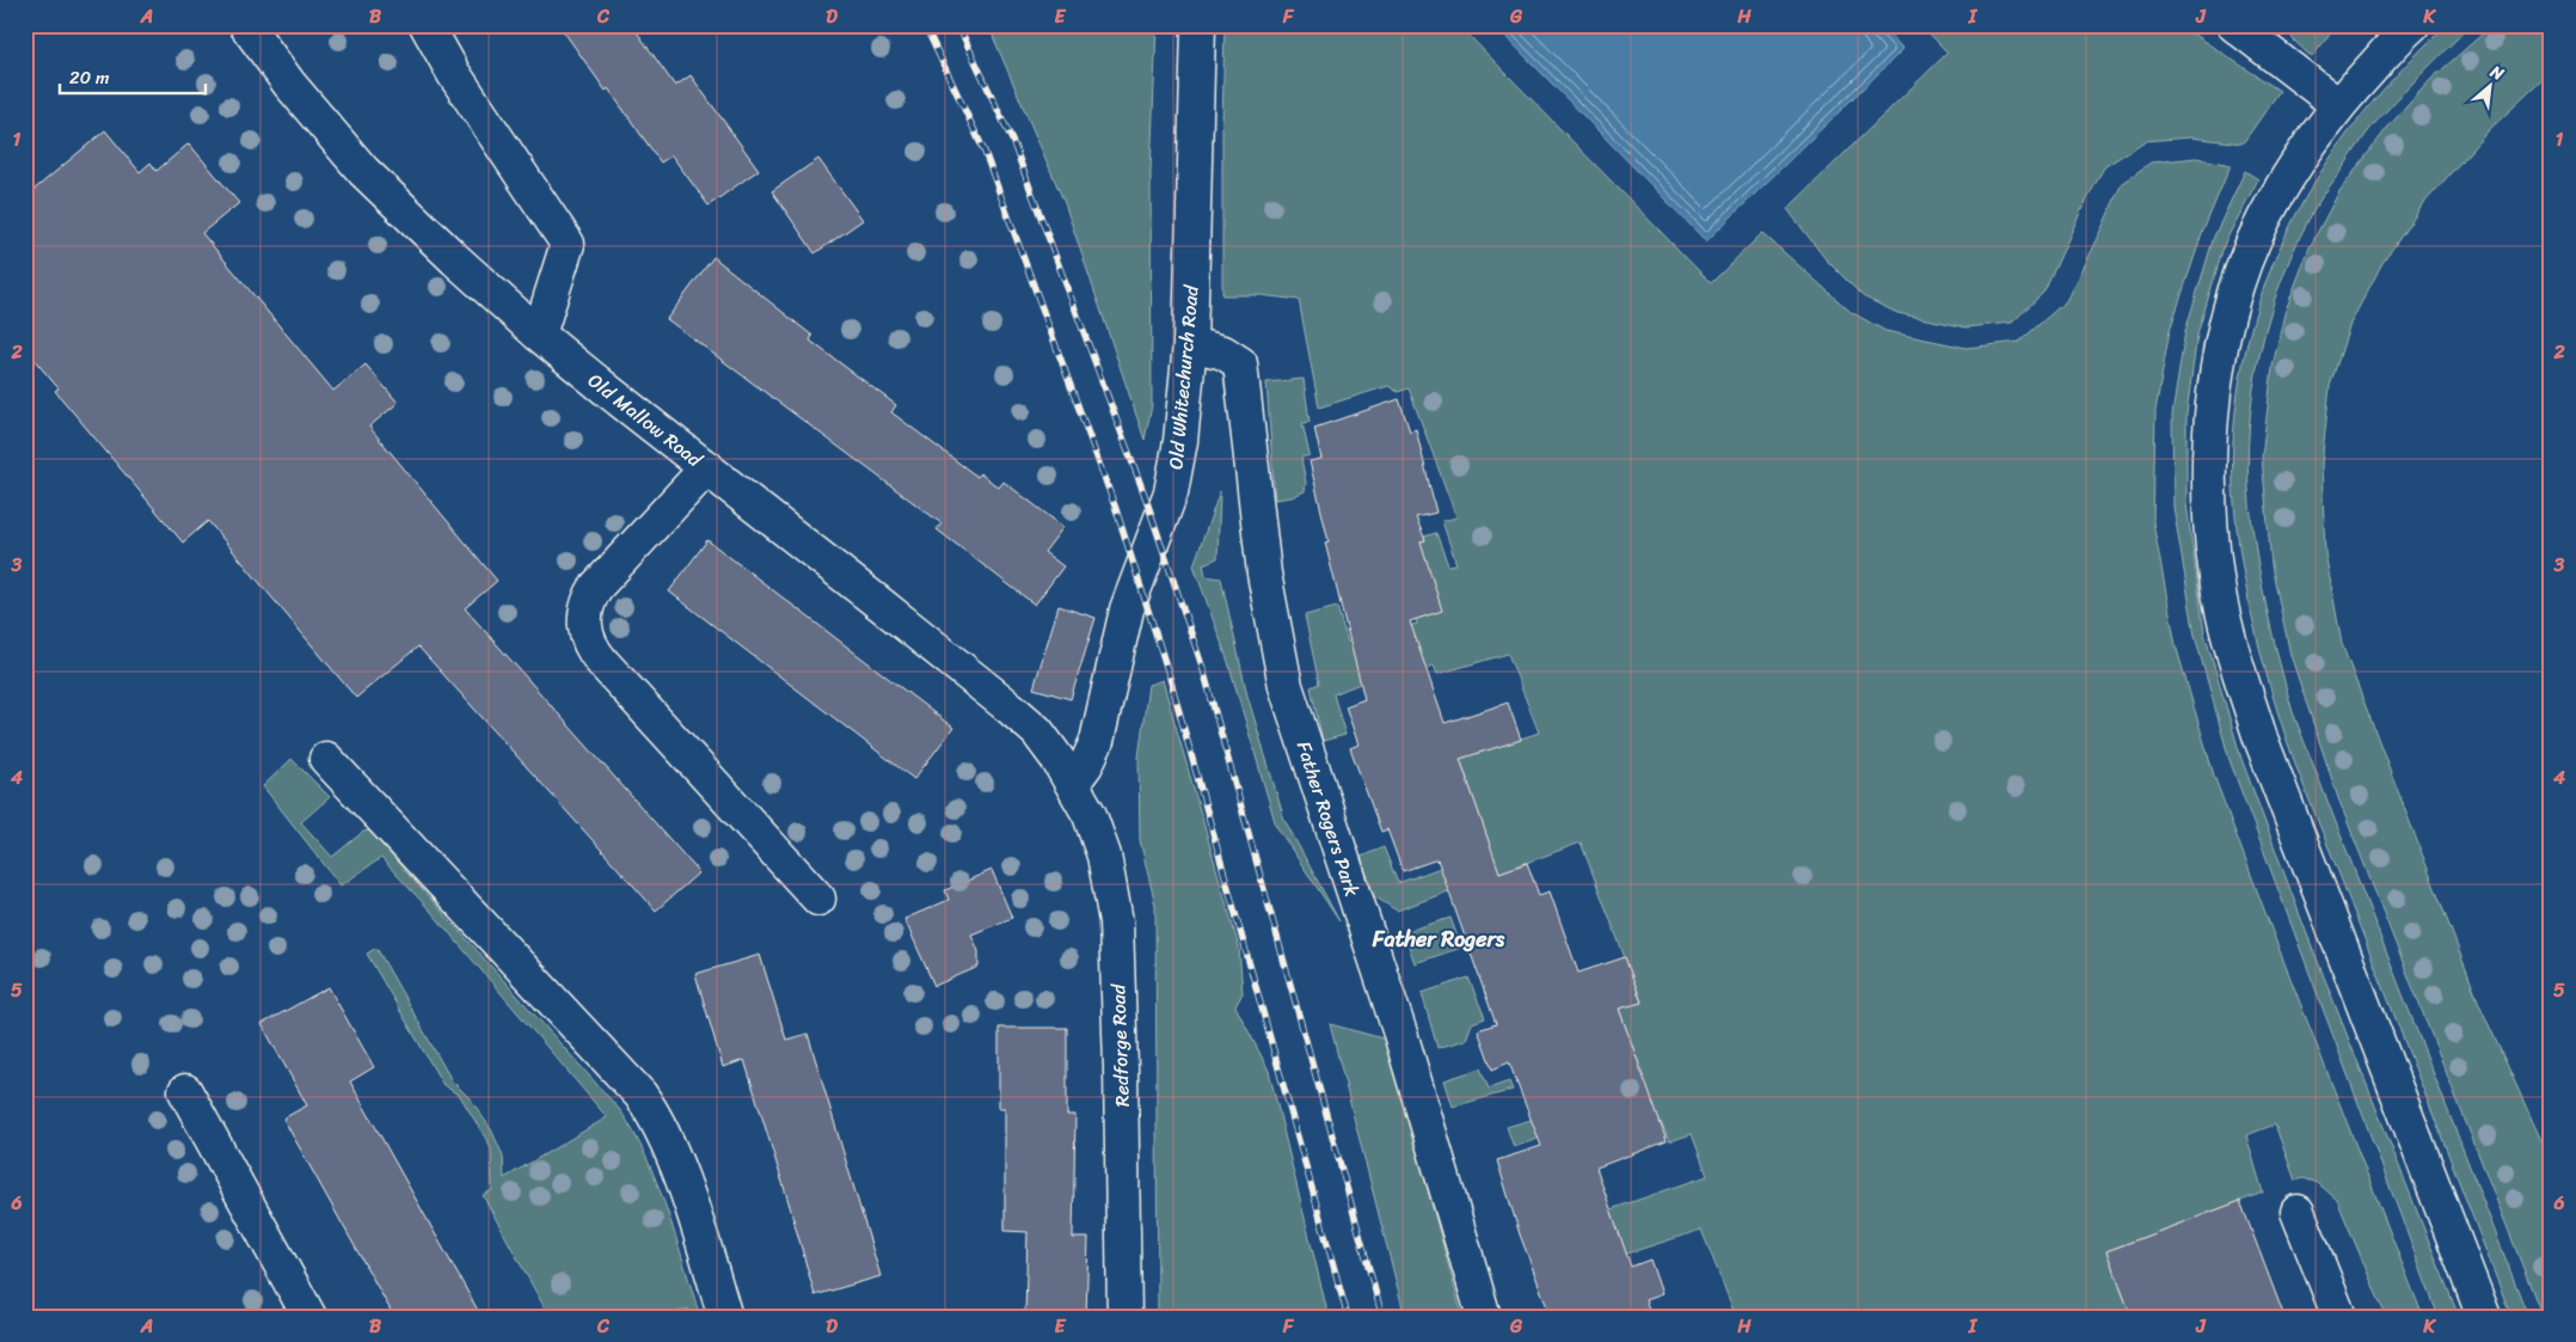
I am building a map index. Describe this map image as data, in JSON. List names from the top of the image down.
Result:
{
  "streets": {
    "street": [
      "Old Whitechurch Road",
      "Old Mallow Road",
      "Father Rogers Park",
      "Redforge Road"
    ]
  },
  "crossings": [
    ["Old Whitechurch Road", "Old Mallow Road"],
    ["Old Whitechurch Road", "Father Rogers Park"],
    ["Old Whitechurch Road", "Redforge Road"],
    ["Old Mallow Road", "Redforge Road"]
  ],
  "districts": ["Father Rogers"],
  "scale_bar": "20 m",
  "north": "top right",
  "grid": {
    "columns": [
      "A",
      "B",
      "C",
      "D",
      "E",
      "F",
      "G",
      "H",
      "I",
      "J",
      "K"
    ],
    "rows": [
      "1",
      "2",
      "3",
      "4",
      "5",
      "6"
    ]
  }
}
